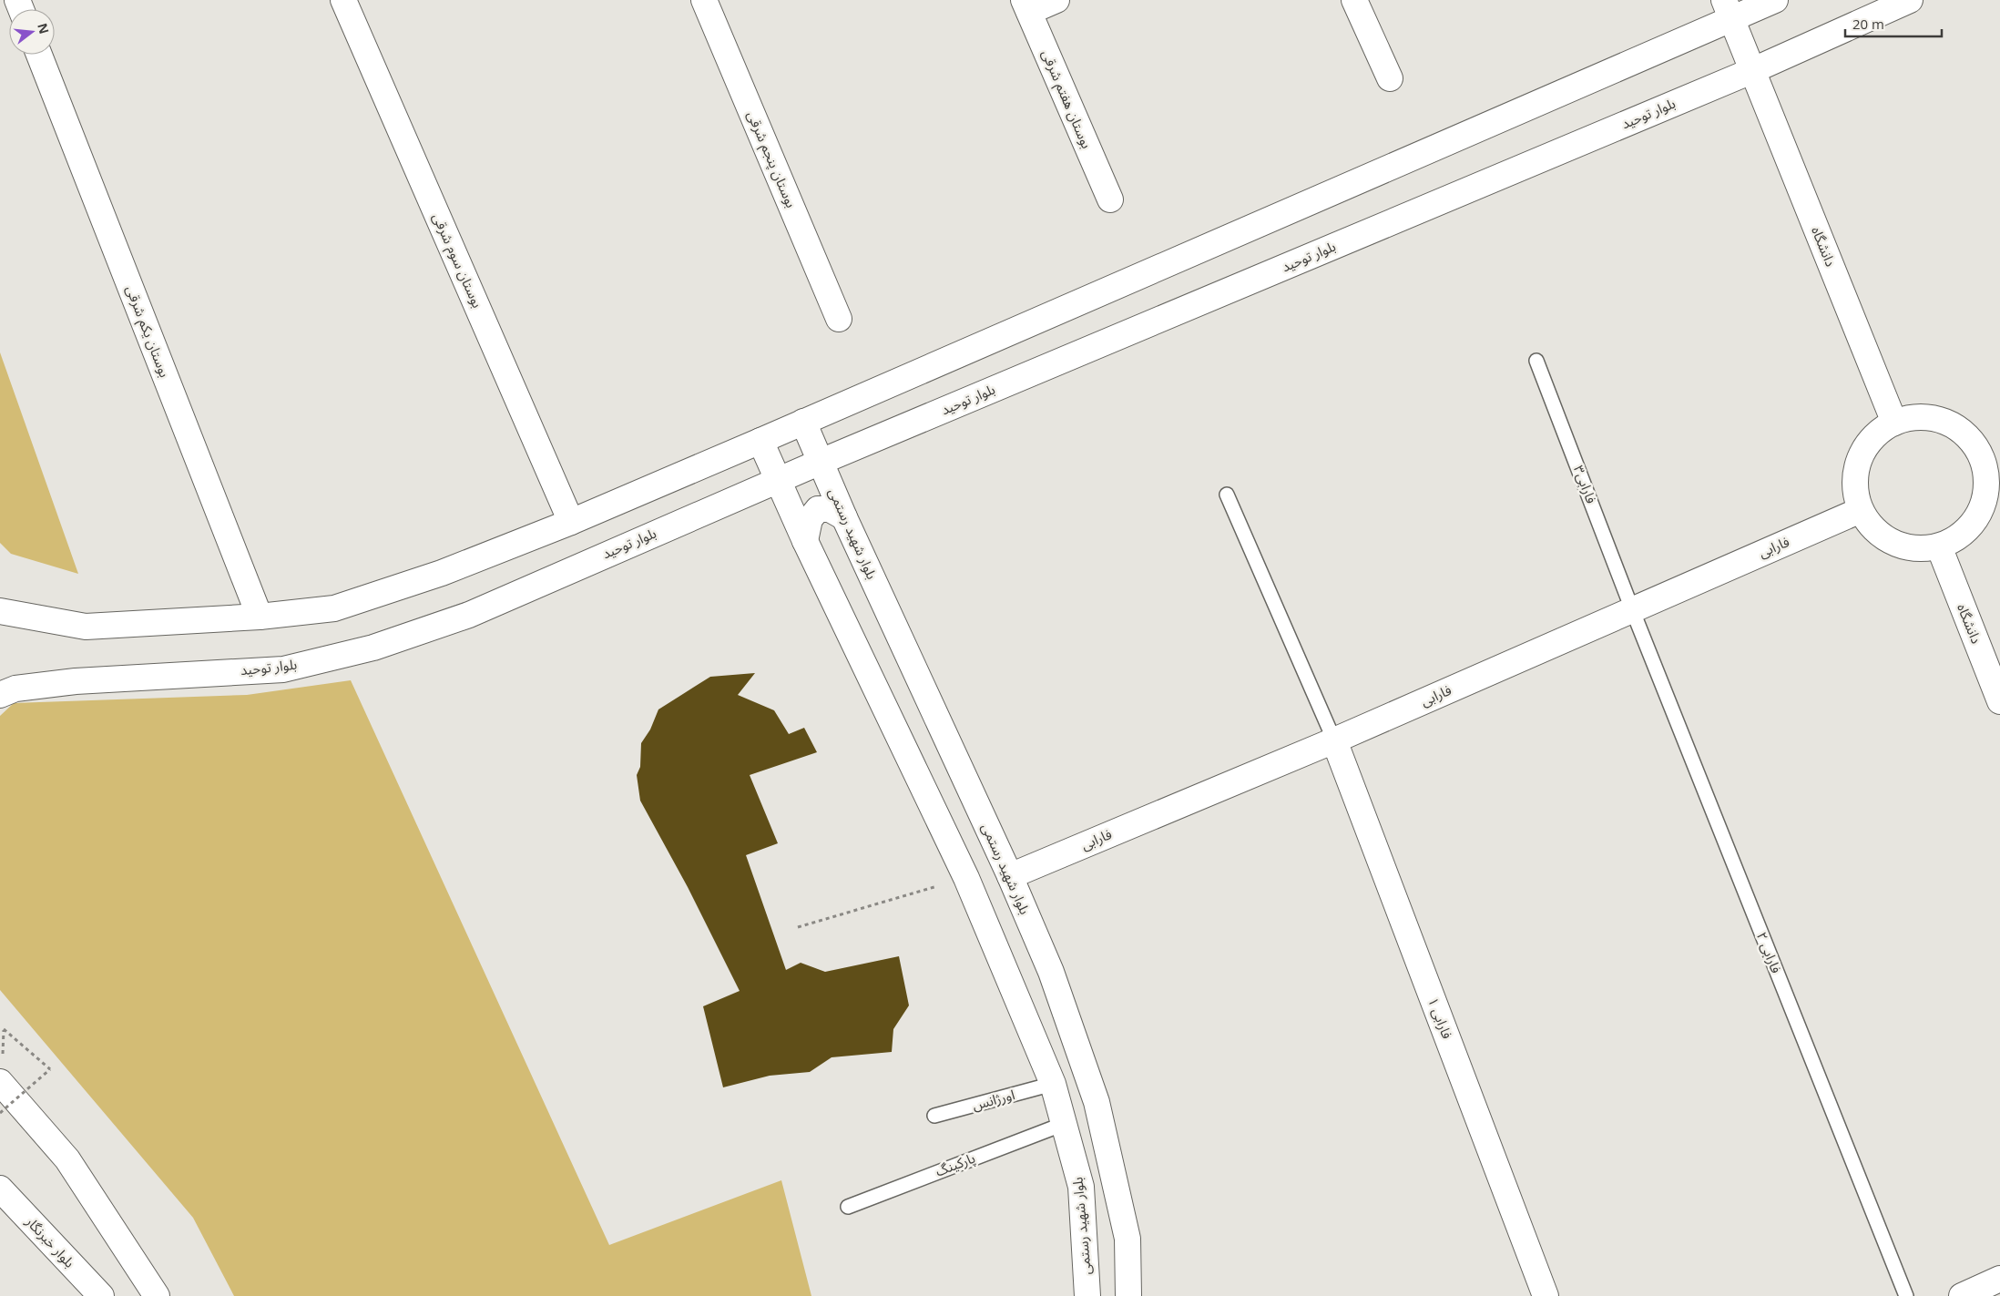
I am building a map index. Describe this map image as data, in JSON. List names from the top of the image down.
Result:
{
  "streets": {
    "main road": [
      "بوستان هفتم شرقی",
      "بلوار توحید",
      "بوستان پنجم شرقی",
      "دانشگاه",
      "بوستان سوم شرقی",
      "بوستان یکم شرقی",
      "بلوار شهید رستمی",
      "فارابی",
      "فارابی ۱",
      "بلوار خبرنگار"
    ],
    "lane": [
      "فارابی۳",
      "فارابی ۲",
      "اورژانس",
      "پارکینگ"
    ]
  },
  "crossings": [
    ["بلوار توحید", "دانشگاه"],
    ["بلوار توحید", "بلوار شهید رستمی"],
    ["دانشگاه", "فارابی"],
    ["فارابی۳", "فارابی"],
    ["فارابی۳", "فارابی ۲"],
    ["بلوار شهید رستمی", "فارابی"],
    ["بلوار شهید رستمی", "اورژانس"],
    ["بلوار شهید رستمی", "پارکینگ"],
    ["فارابی", "فارابی ۲"],
    ["فارابی", "فارابی ۱"]
  ],
  "scale_bar": "20 m",
  "north": "right"
}
